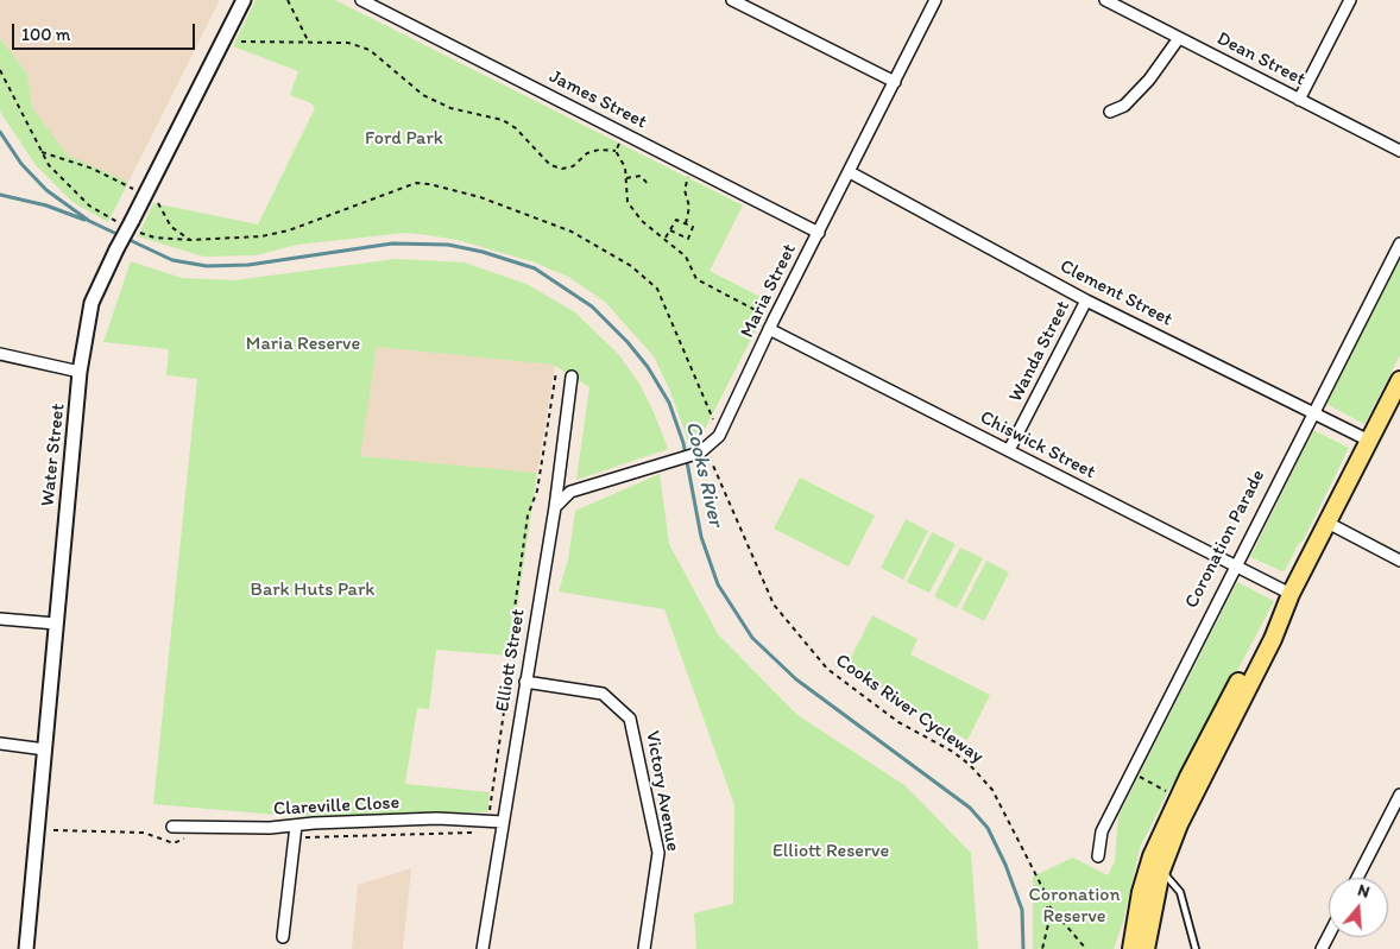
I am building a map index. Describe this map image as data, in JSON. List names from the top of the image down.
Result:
{
  "streets": {
    "main road": ["Water Street"],
    "street": [
      "Dean Street",
      "James Street",
      "Maria Street",
      "Clement Street",
      "Wanda Street",
      "Chiswick Street",
      "Coronation Parade",
      "Elliott Street",
      "Victory Avenue",
      "Clareville Close"
    ],
    "path": ["Cooks River Cycleway"]
  },
  "crossings": [
    ["James Street", "Maria Street"],
    ["Maria Street", "Clement Street"],
    ["Maria Street", "Chiswick Street"],
    ["Maria Street", "Cooks River Cycleway"],
    ["Clement Street", "Wanda Street"],
    ["Clement Street", "Coronation Parade"],
    ["Wanda Street", "Chiswick Street"],
    ["Chiswick Street", "Coronation Parade"],
    ["Elliott Street", "Victory Avenue"],
    ["Elliott Street", "Clareville Close"]
  ],
  "water": ["Cooks River"],
  "parks": [
    "Ford Park",
    "Maria Reserve",
    "Bark Huts Park",
    "Elliott Reserve",
    "Coronation Reserve"
  ],
  "scale_bar": "100 m",
  "north": "top"
}
